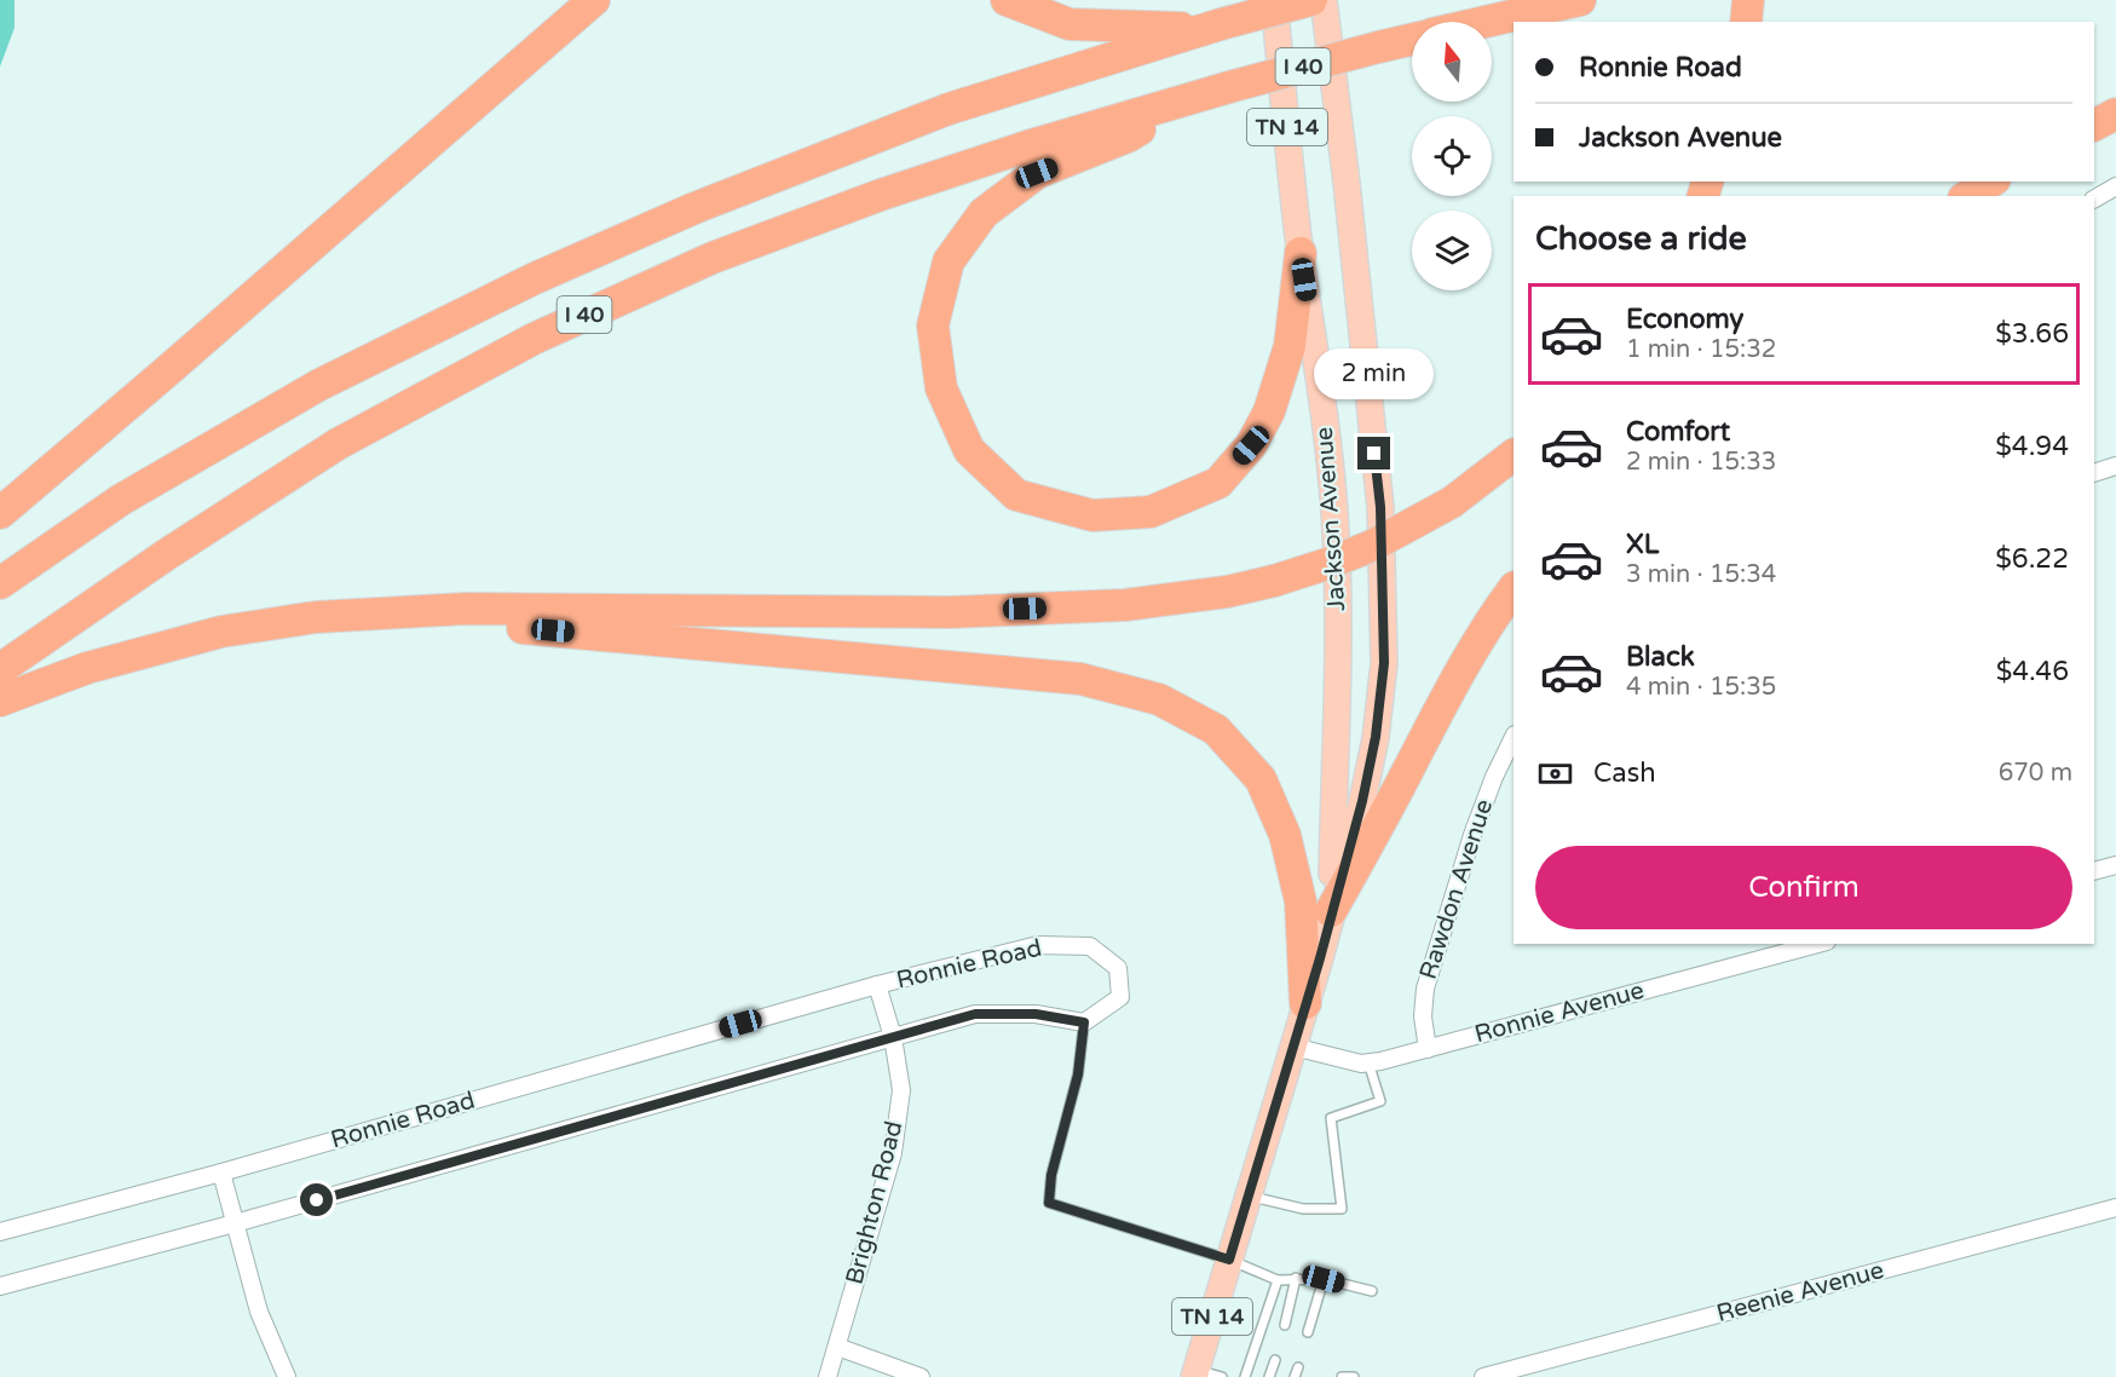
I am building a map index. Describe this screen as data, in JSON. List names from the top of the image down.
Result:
{
  "streets": {
    "highway": ["I 40"],
    "main road": ["TN 14", "Jackson Avenue"],
    "street": [
      "Rawdon Avenue",
      "Ronnie Road",
      "Ronnie Avenue",
      "Brighton Road",
      "Reenie Avenue"
    ]
  },
  "crossings": [
    ["Jackson Avenue", "Ronnie Avenue"],
    ["Rawdon Avenue", "Ronnie Avenue"],
    ["Ronnie Road", "Brighton Road"]
  ],
  "north": "top",
  "page": {
    "banner": ["Ronnie Road", "Jackson Avenue"],
    "heading": "Choose a ride",
    "list": [
      {
        "name": "Economy",
        "note": "1 min · 15:32",
        "value": "$3.66"
      },
      {
        "name": "Comfort",
        "note": "2 min · 15:33",
        "value": "$4.94"
      },
      {
        "name": "XL",
        "note": "3 min · 15:34",
        "value": "$6.22"
      },
      {
        "name": "Black",
        "note": "4 min · 15:35",
        "value": "$4.46"
      }
    ],
    "bubble": "2 min",
    "pay": ["Cash", "670 m"],
    "buttons": "Confirm"
  }
}
